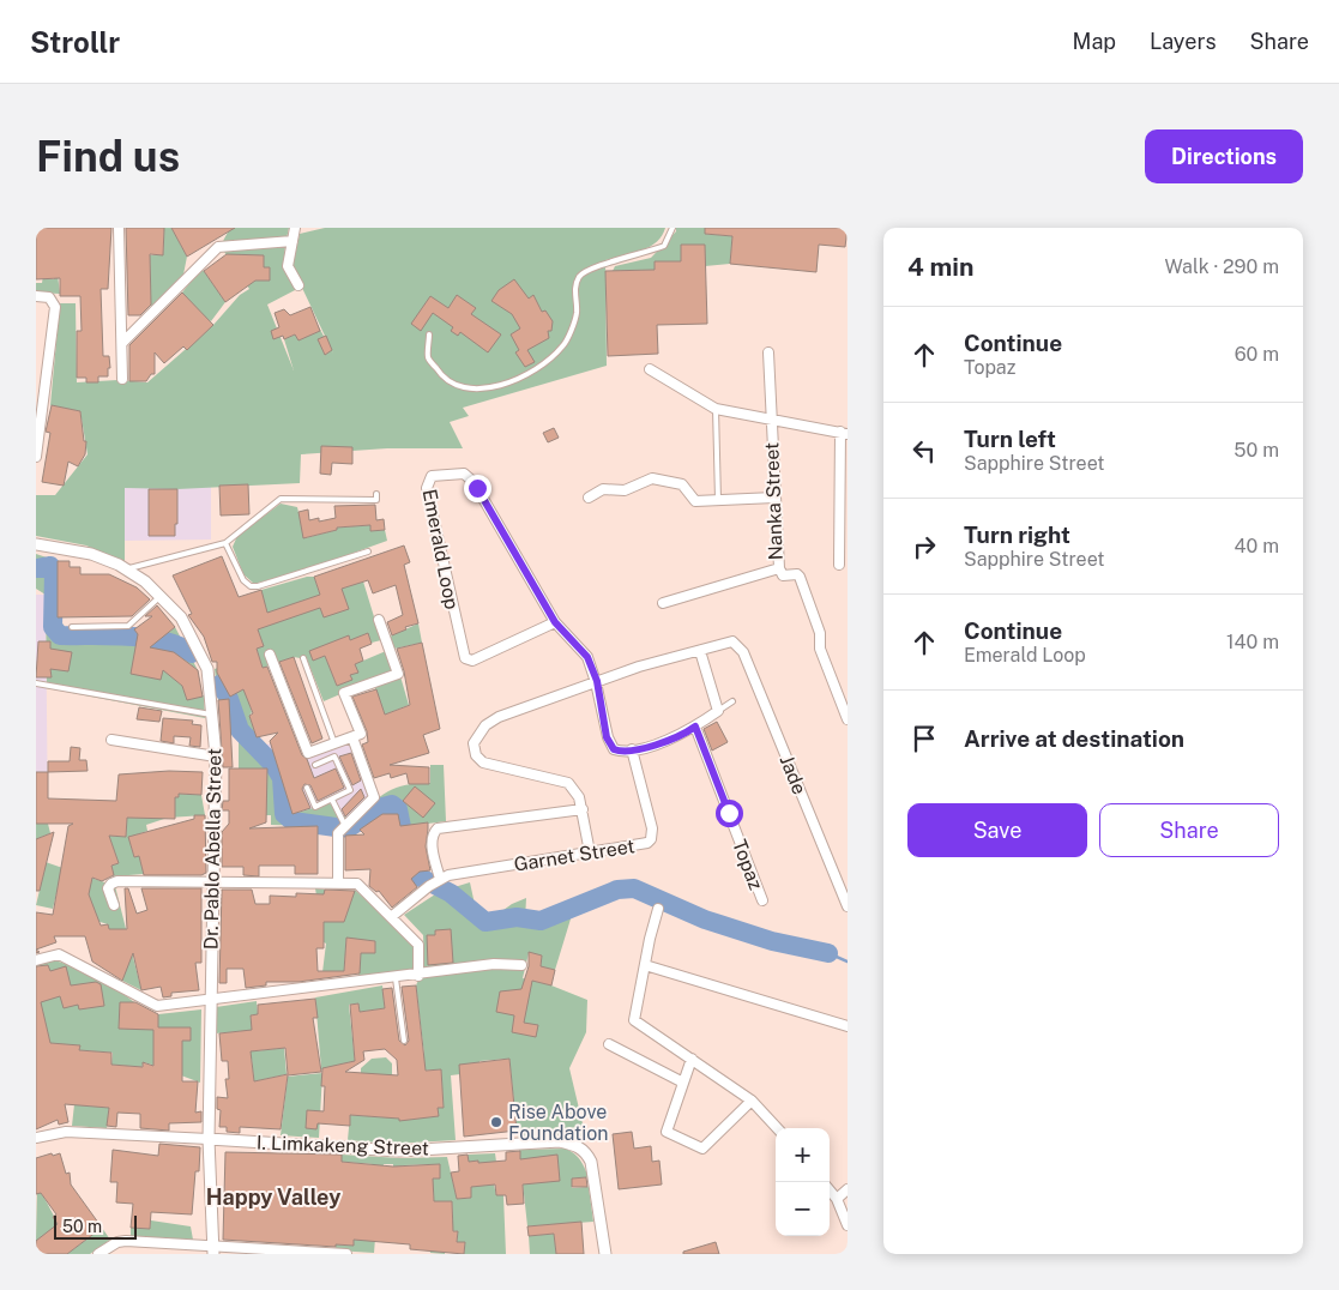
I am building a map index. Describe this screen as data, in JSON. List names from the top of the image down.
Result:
{
  "streets": {
    "street": [
      "Nanka Street",
      "Emerald Loop",
      "Jade",
      "Dr. Pablo Abella Street",
      "Garnet Street",
      "Topaz",
      "I. Limkakeng Street"
    ]
  },
  "crossings": [
    ["Emerald Loop", "Garnet Street"],
    ["Dr. Pablo Abella Street", "I. Limkakeng Street"]
  ],
  "districts": ["Happy Valley"],
  "places": ["Rise Above Foundation"],
  "scale_bar": "50 m",
  "page": {
    "header": "Strollr",
    "nav": ["Map", "Layers", "Share"],
    "buttons": [
      "Directions",
      ["Save", "Share"]
    ],
    "title": "Find us",
    "heading": ["4 min", "Walk · 290 m"],
    "list": [
      ["Continue", "Topaz", "60 m"],
      ["Turn left", "Sapphire Street", "50 m"],
      ["Turn right", "Sapphire Street", "40 m"],
      ["Continue", "Emerald Loop", "140 m"],
      "Arrive at destination"
    ],
    "map_buttons": ["+", "−"],
    "scale": "50 m"
  }
}
